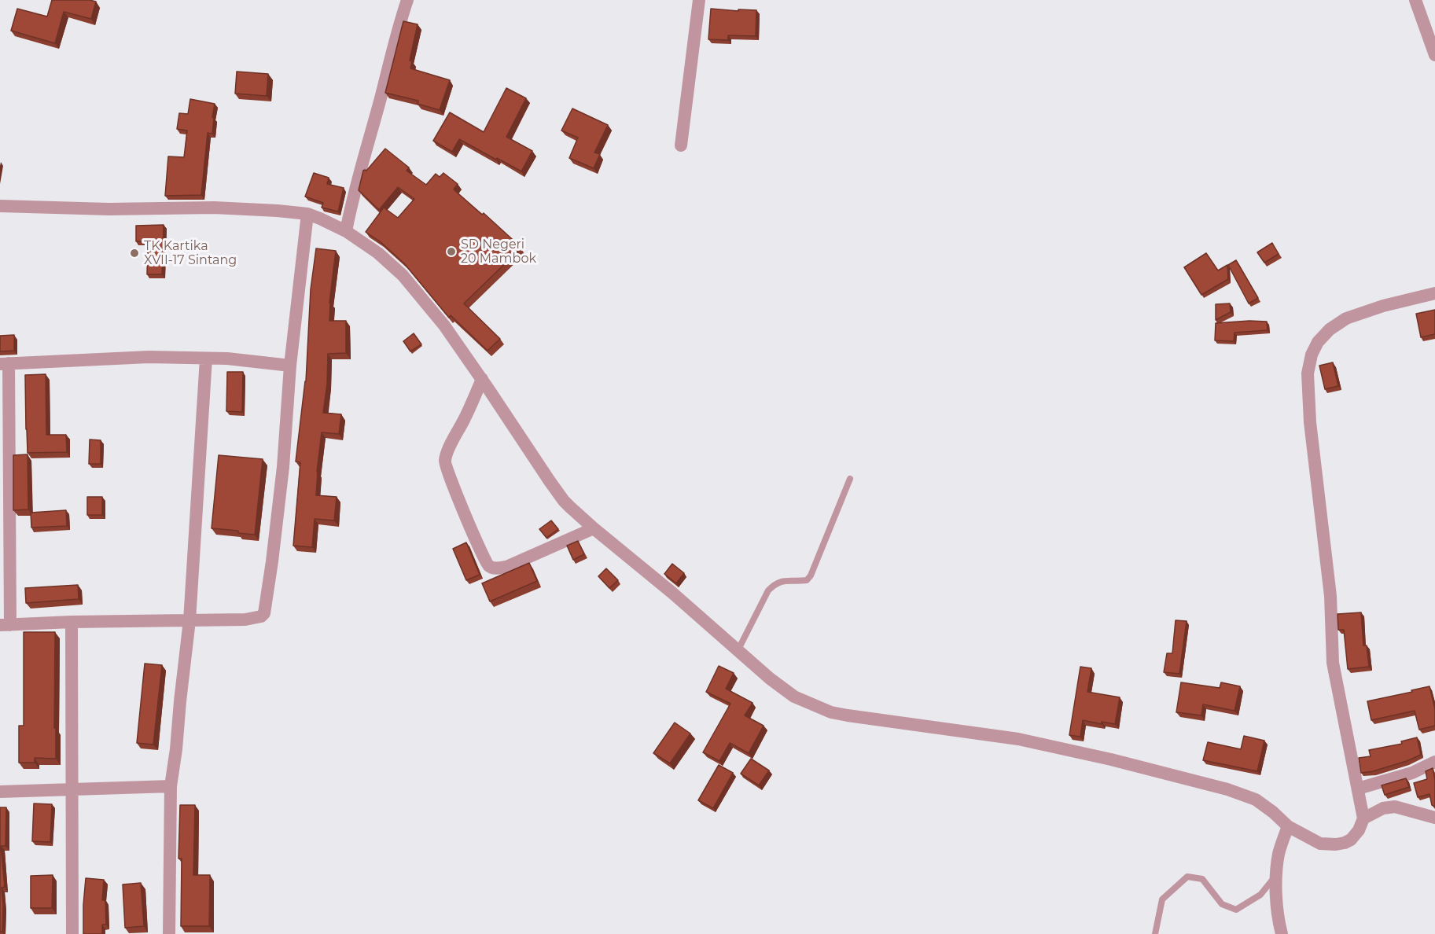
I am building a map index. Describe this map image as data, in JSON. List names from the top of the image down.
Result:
{
  "places": ["SD Negeri 20 Mambok", "TK Kartika XVII-17 Sintang"]
}
